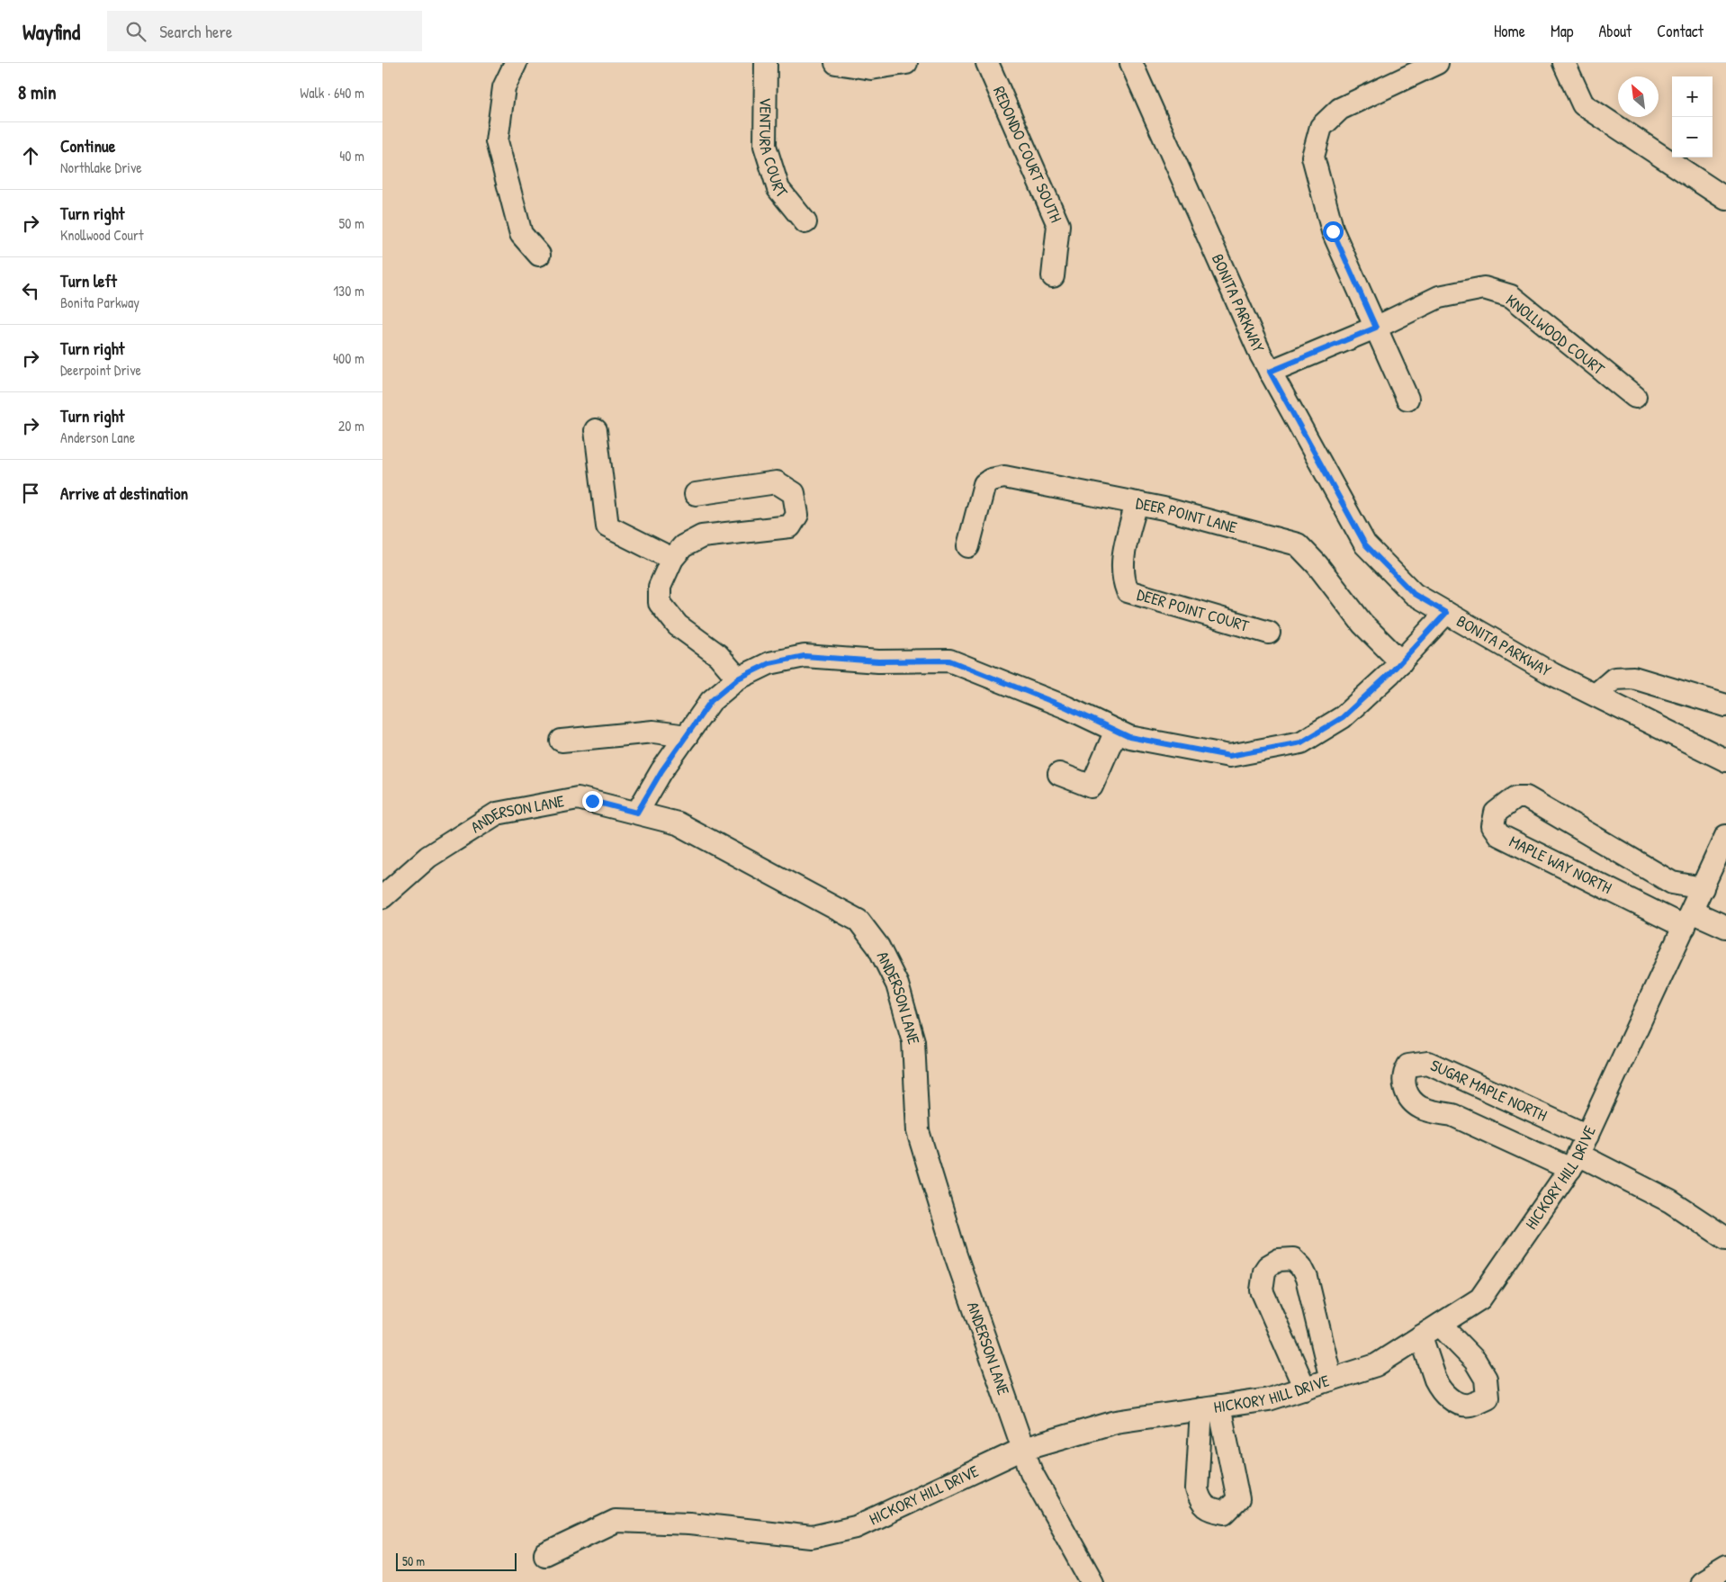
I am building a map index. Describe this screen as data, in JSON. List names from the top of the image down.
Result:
{
  "streets": {
    "street": [
      "VENTURA COURT",
      "REDONDO COURT SOUTH",
      "BONITA PARKWAY",
      "KNOLLWOOD COURT",
      "DEER POINT LANE",
      "DEER POINT COURT",
      "ANDERSON LANE",
      "MAPLE WAY NORTH",
      "SUGAR MAPLE NORTH",
      "HICKORY HILL DRIVE"
    ]
  },
  "crossings": [
    ["BONITA PARKWAY", "KNOLLWOOD COURT"],
    ["DEER POINT LANE", "DEER POINT COURT"],
    ["ANDERSON LANE", "HICKORY HILL DRIVE"],
    ["MAPLE WAY NORTH", "HICKORY HILL DRIVE"],
    ["SUGAR MAPLE NORTH", "HICKORY HILL DRIVE"]
  ],
  "scale_bar": "50 m",
  "north": "top left",
  "page": {
    "header": "Wayfind",
    "search": "Search here",
    "nav": [
      "Home",
      "Map",
      "About",
      "Contact"
    ],
    "heading": ["8 min", "Walk · 640 m"],
    "map_buttons": ["+", "−"],
    "list": [
      ["Continue", "Northlake Drive", "40 m"],
      ["Turn right", "Knollwood Court", "50 m"],
      ["Turn left", "Bonita Parkway", "130 m"],
      ["Turn right", "Deerpoint Drive", "400 m"],
      ["Turn right", "Anderson Lane", "20 m"],
      "Arrive at destination"
    ],
    "scale": "50 m"
  }
}
